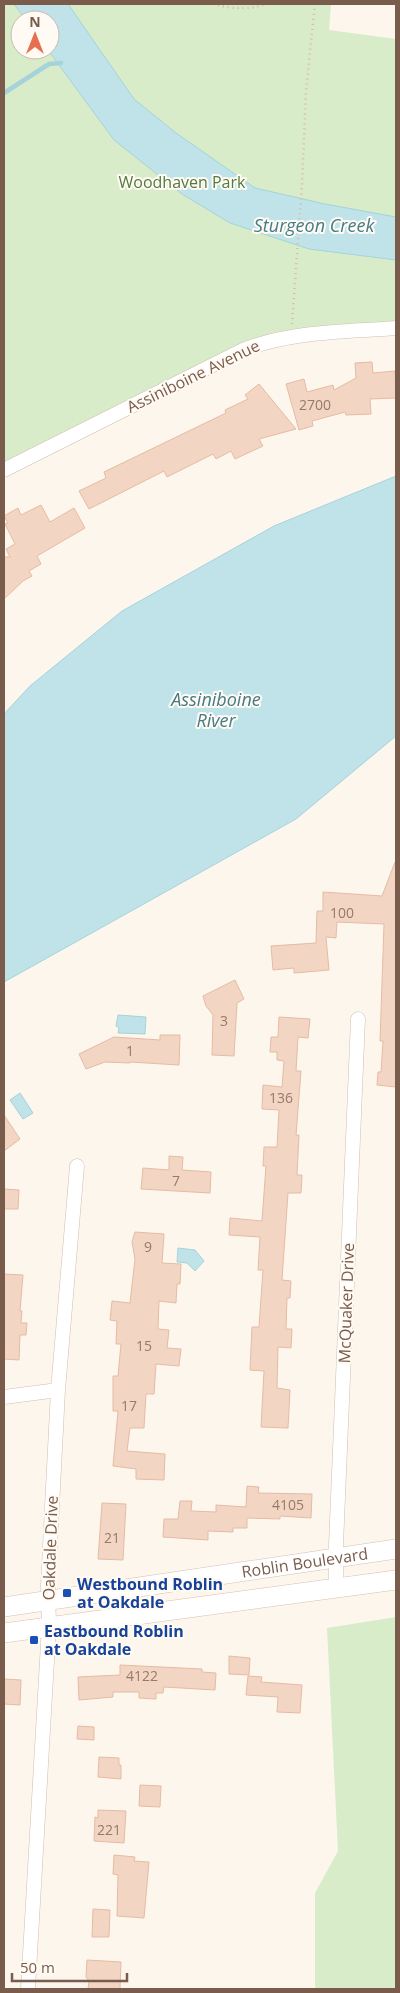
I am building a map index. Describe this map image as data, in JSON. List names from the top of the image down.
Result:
{
  "streets": {
    "main road": ["Roblin Boulevard"],
    "street": ["Assiniboine Avenue", "McQuaker Drive", "Oakdale Drive"]
  },
  "crossings": [
    ["McQuaker Drive", "Roblin Boulevard"],
    ["Oakdale Drive", "Roblin Boulevard"]
  ],
  "water": ["Sturgeon Creek", "Assiniboine River"],
  "parks": ["Woodhaven Park"],
  "places": {
    "transit": ["Westbound Roblin at Oakdale", "Eastbound Roblin at Oakdale"]
  },
  "house_numbers": [
    "2700",
    "100",
    "3",
    "1",
    "136",
    "7",
    "9",
    "15",
    "17",
    "4105",
    "21",
    "4122",
    "221"
  ],
  "scale_bar": "50 m",
  "north": "top"
}
